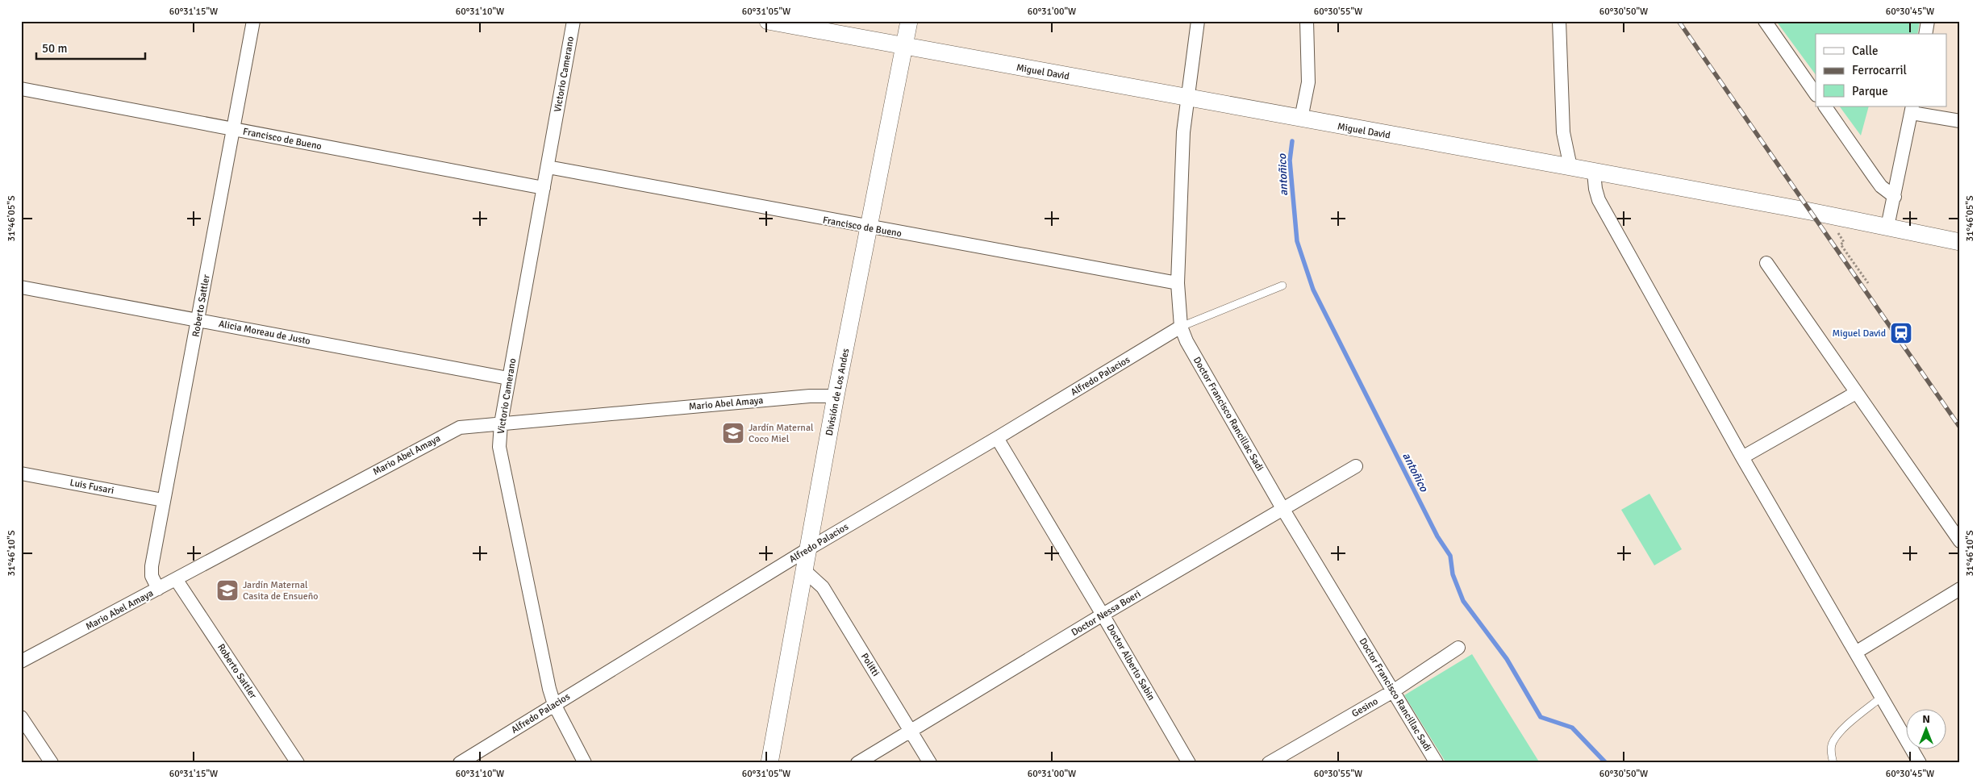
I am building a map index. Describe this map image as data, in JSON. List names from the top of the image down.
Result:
{
  "streets": {
    "street": [
      "Miguel David",
      "Victorio Camerano",
      "Francisco de Bueno",
      "Roberto Sattler",
      "Alicia Moreau de Justo",
      "Alfredo Palacios",
      "División de Los Andes",
      "Mario Abel Amaya",
      "Doctor Francisco Rancillac Sadi",
      "Luis Fusari",
      "Doctor Nessa Boeri",
      "Doctor Alberto Sabin",
      "Politti",
      "Gesino"
    ]
  },
  "crossings": [
    ["Miguel David", "División de Los Andes"],
    ["Miguel David", "Doctor Francisco Rancillac Sadi"],
    ["Victorio Camerano", "Francisco de Bueno"],
    ["Victorio Camerano", "Alicia Moreau de Justo"],
    ["Victorio Camerano", "Alfredo Palacios"],
    ["Victorio Camerano", "Mario Abel Amaya"],
    ["Francisco de Bueno", "Roberto Sattler"],
    ["Francisco de Bueno", "División de Los Andes"],
    ["Francisco de Bueno", "Doctor Francisco Rancillac Sadi"],
    ["Roberto Sattler", "Alicia Moreau de Justo"],
    ["Roberto Sattler", "Mario Abel Amaya"],
    ["Roberto Sattler", "Luis Fusari"],
    ["Alfredo Palacios", "División de Los Andes"],
    ["Alfredo Palacios", "Doctor Francisco Rancillac Sadi"],
    ["Alfredo Palacios", "Doctor Alberto Sabin"],
    ["División de Los Andes", "Mario Abel Amaya"],
    ["División de Los Andes", "Politti"],
    ["Doctor Francisco Rancillac Sadi", "Doctor Nessa Boeri"],
    ["Doctor Francisco Rancillac Sadi", "Gesino"],
    ["Doctor Nessa Boeri", "Doctor Alberto Sabin"],
    ["Doctor Nessa Boeri", "Politti"]
  ],
  "water": ["antoñico"],
  "places": {
    "station": ["Miguel David"],
    "school or university": ["Jardín Maternal Coco Miel", "Jardín Maternal Casita de Ensueño"]
  },
  "legend": ["Calle", "Ferrocarril", "Parque"],
  "scale_bar": "50 m",
  "north": "top",
  "coordinates": [
    "60°31'15\"W",
    "60°31'10\"W",
    "60°31'05\"W",
    "60°31'00\"W",
    "60°30'55\"W",
    "60°30'50\"W",
    "60°30'45\"W",
    "31°46'05\"S",
    "31°46'10\"S"
  ]
}
